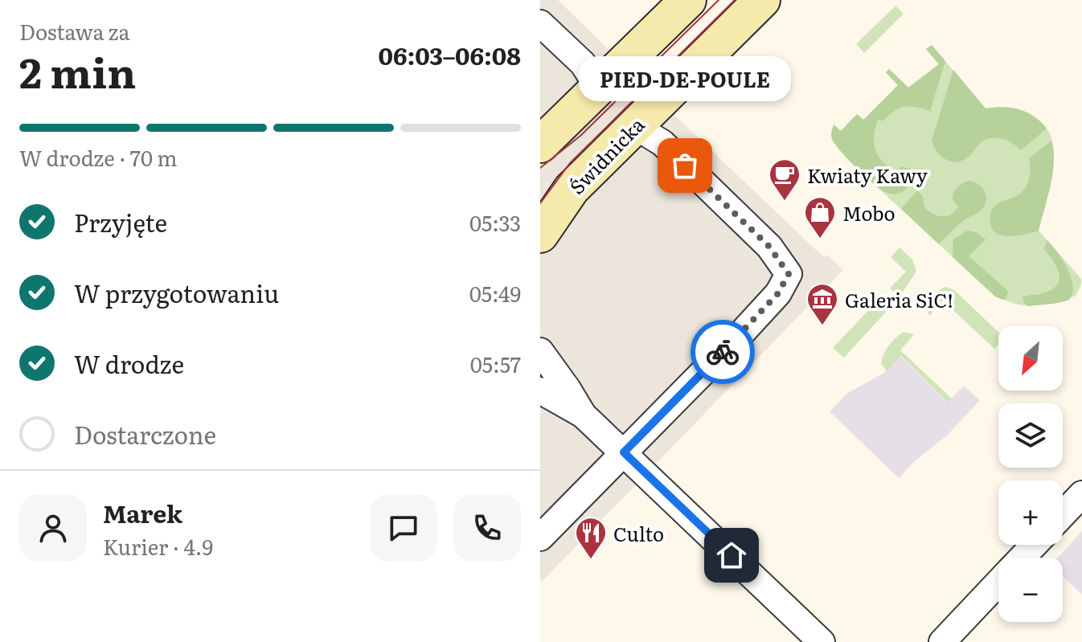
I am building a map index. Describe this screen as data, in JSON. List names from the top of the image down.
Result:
{
  "streets": {
    "main road": ["Świdnicka"]
  },
  "places": {
    "other": ["PIED-DE-POULE"],
    "cafe": ["Kwiaty Kawy"],
    "shop": ["Mobo"],
    "museum": ["Galeria SiC!"],
    "restaurant": ["Culto"]
  },
  "north": "bottom left",
  "page": {
    "heading": ["2 min", "Dostawa za", "06:03–06:08"],
    "panel": ["Marek", "Kurier · 4.9"],
    "bubble": "PIED-DE-POULE",
    "bar": "W drodze · 70 m",
    "list": [
      ["Przyjęte", "05:33"],
      ["W przygotowaniu", "05:49"],
      ["W drodze", "05:57"],
      "Dostarczone"
    ],
    "map_buttons": ["+", "−"]
  }
}
